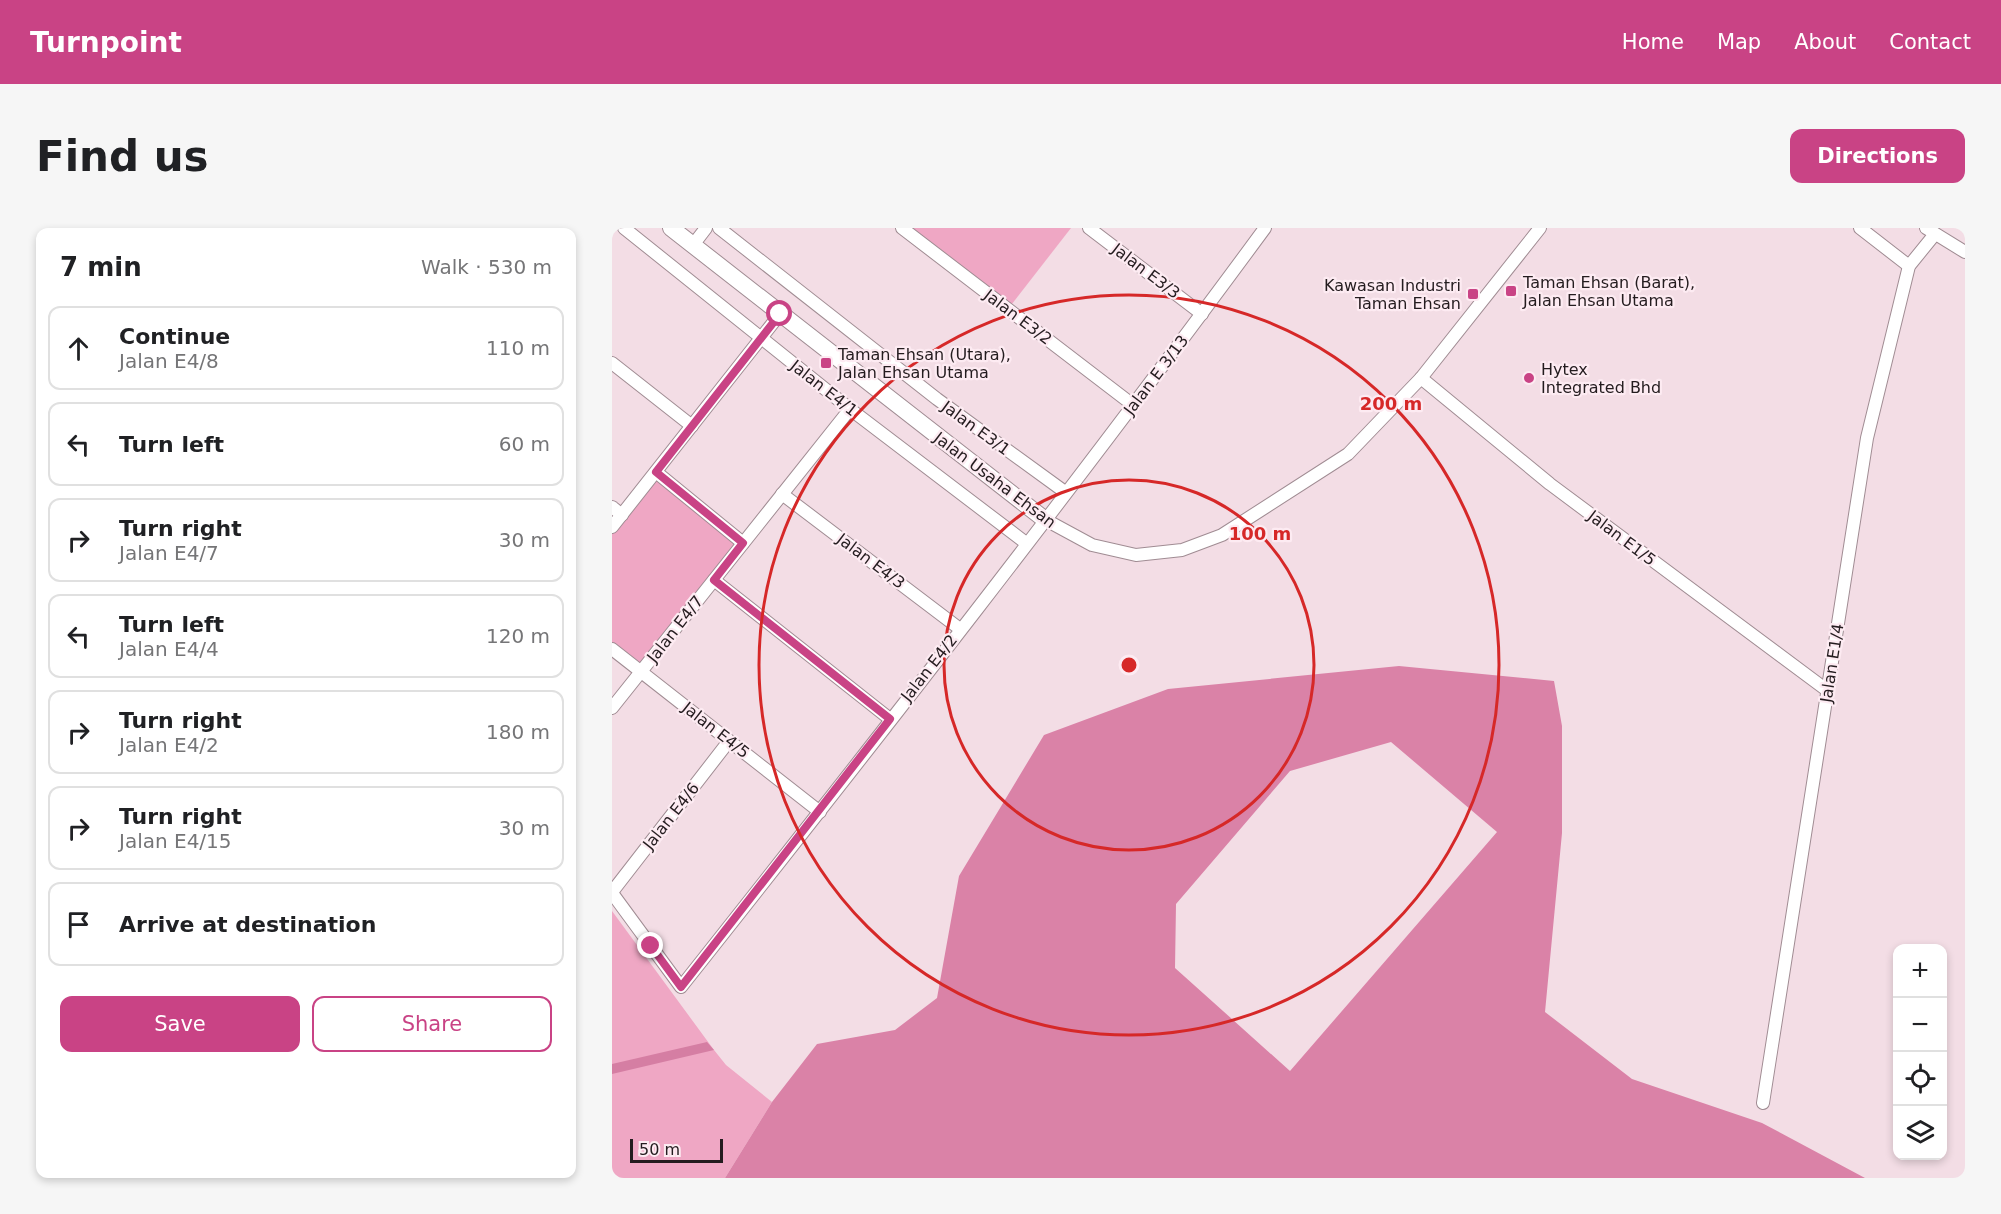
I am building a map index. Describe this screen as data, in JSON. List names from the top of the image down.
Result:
{
  "streets": {
    "street": [
      "Jalan E3/3",
      "Jalan E3/2",
      "Jalan E 3/13",
      "Jalan E4/1",
      "Jalan E3/1",
      "Jalan Usaha Ehsan",
      "Jalan E1/5",
      "Jalan E4/3",
      "Jalan E4/7",
      "Jalan E1/4",
      "Jalan E4/2",
      "Jalan E4/5",
      "Jalan E4/6"
    ]
  },
  "crossings": [
    ["Jalan E3/3", "Jalan E 3/13"],
    ["Jalan E3/2", "Jalan E 3/13"],
    ["Jalan E 3/13", "Jalan E3/1"],
    ["Jalan E 3/13", "Jalan Usaha Ehsan"],
    ["Jalan E 3/13", "Jalan E4/2"],
    ["Jalan E4/1", "Jalan E4/7"],
    ["Jalan E4/1", "Jalan E4/2"],
    ["Jalan Usaha Ehsan", "Jalan E1/5"],
    ["Jalan Usaha Ehsan", "Jalan E4/2"],
    ["Jalan E1/5", "Jalan E1/4"],
    ["Jalan E4/3", "Jalan E4/7"],
    ["Jalan E4/3", "Jalan E4/2"],
    ["Jalan E4/7", "Jalan E4/5"],
    ["Jalan E4/2", "Jalan E4/5"],
    ["Jalan E4/2", "Jalan E4/6"],
    ["Jalan E4/5", "Jalan E4/6"]
  ],
  "places": {
    "transit": ["Taman Ehsan (Barat), Jalan Ehsan Utama", "Kawasan Industri Taman Ehsan", "Taman Ehsan (Utara), Jalan Ehsan Utama"],
    "other": ["Hytex Integrated Bhd"]
  },
  "scale_bar": "50 m",
  "page": {
    "header": "Turnpoint",
    "nav": [
      "Home",
      "Map",
      "About",
      "Contact"
    ],
    "buttons": [
      "Directions",
      ["Save", "Share"]
    ],
    "title": "Find us",
    "heading": ["7 min", "Walk · 530 m"],
    "list": [
      ["Continue", "Jalan E4/8", "110 m"],
      ["Turn left", "60 m"],
      ["Turn right", "Jalan E4/7", "30 m"],
      ["Turn left", "Jalan E4/4", "120 m"],
      ["Turn right", "Jalan E4/2", "180 m"],
      ["Turn right", "Jalan E4/15", "30 m"],
      "Arrive at destination"
    ],
    "map_buttons": ["+", "−"],
    "scale": "50 m"
  },
  "rings": ["200 m", "100 m"]
}
